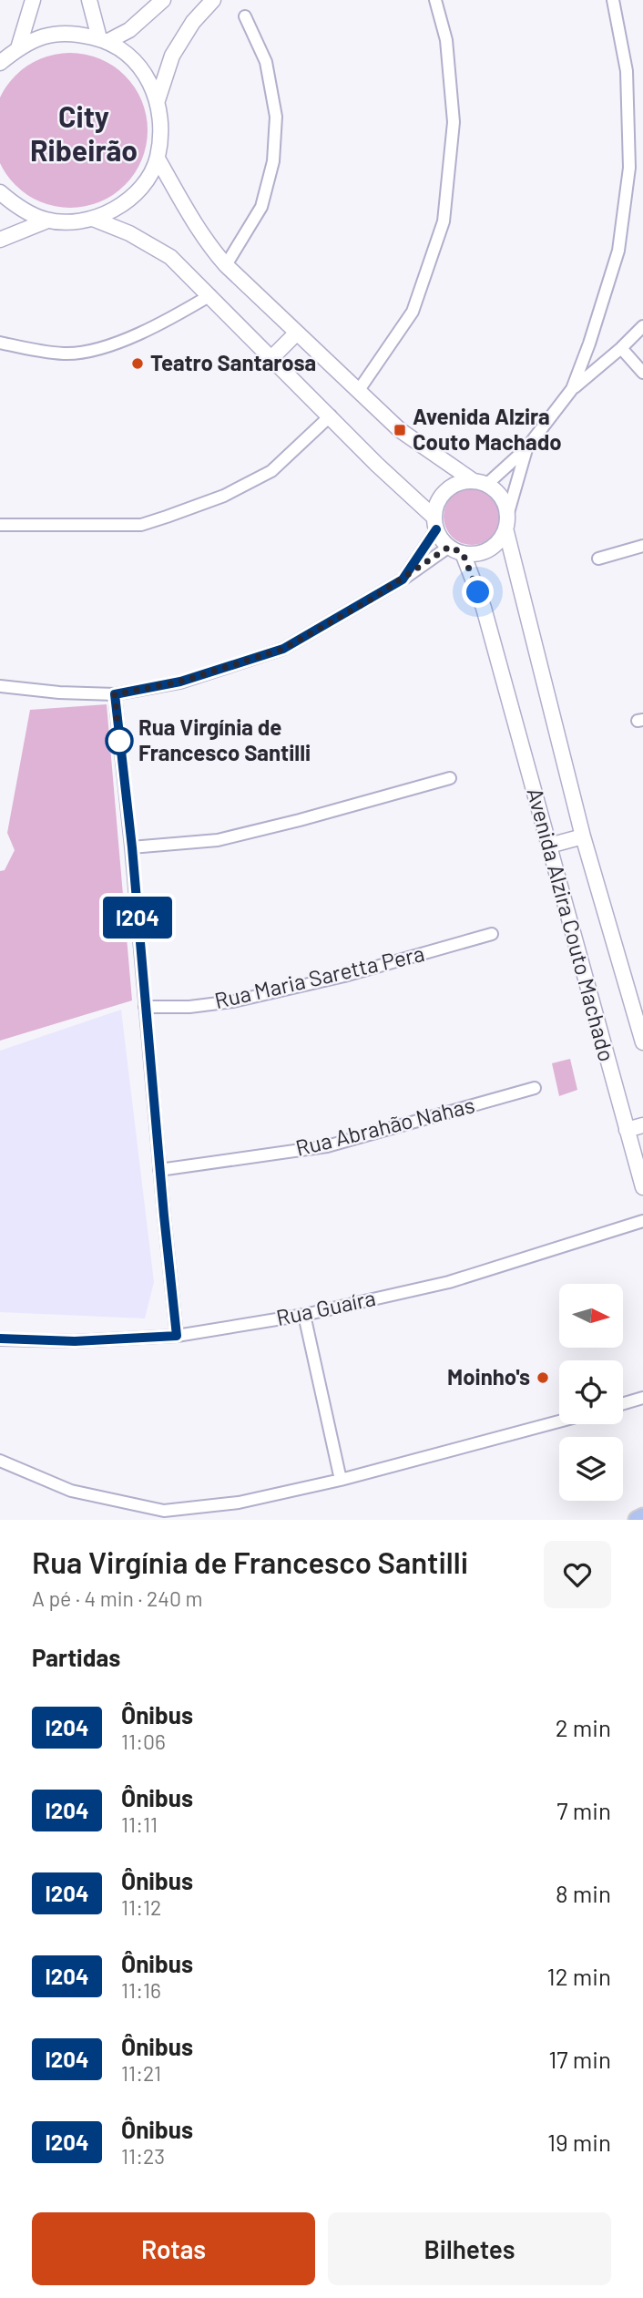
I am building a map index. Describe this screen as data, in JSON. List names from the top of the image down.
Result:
{
  "streets": {
    "street": [
      "Avenida Alzira Couto Machado",
      "Rua Maria Saretta Pera",
      "Rua Abrahão Nahas",
      "Rua Guaíra"
    ]
  },
  "districts": ["City Ribeirão"],
  "places": {
    "other": ["Teatro Santarosa", "Rua Virgínia de Francesco Santilli", "Moinho's"],
    "transit": ["Avenida Alzira Couto Machado"]
  },
  "lines": ["bus line I204"],
  "north": "right",
  "page": {
    "on_map": "I204",
    "heading": [
      ["Rua Virgínia de Francesco Santilli", "A pé · 4 min · 240 m"],
      "Partidas"
    ],
    "list": [
      {
        "mark": "I204",
        "name": "Ônibus",
        "note": "11:06",
        "value": "2 min"
      },
      {
        "mark": "I204",
        "name": "Ônibus",
        "note": "11:11",
        "value": "7 min"
      },
      {
        "mark": "I204",
        "name": "Ônibus",
        "note": "11:12",
        "value": "8 min"
      },
      {
        "mark": "I204",
        "name": "Ônibus",
        "note": "11:16",
        "value": "12 min"
      },
      {
        "mark": "I204",
        "name": "Ônibus",
        "note": "11:21",
        "value": "17 min"
      },
      {
        "mark": "I204",
        "name": "Ônibus",
        "note": "11:23",
        "value": "19 min"
      }
    ],
    "buttons": ["Rotas", "Bilhetes"]
  }
}
